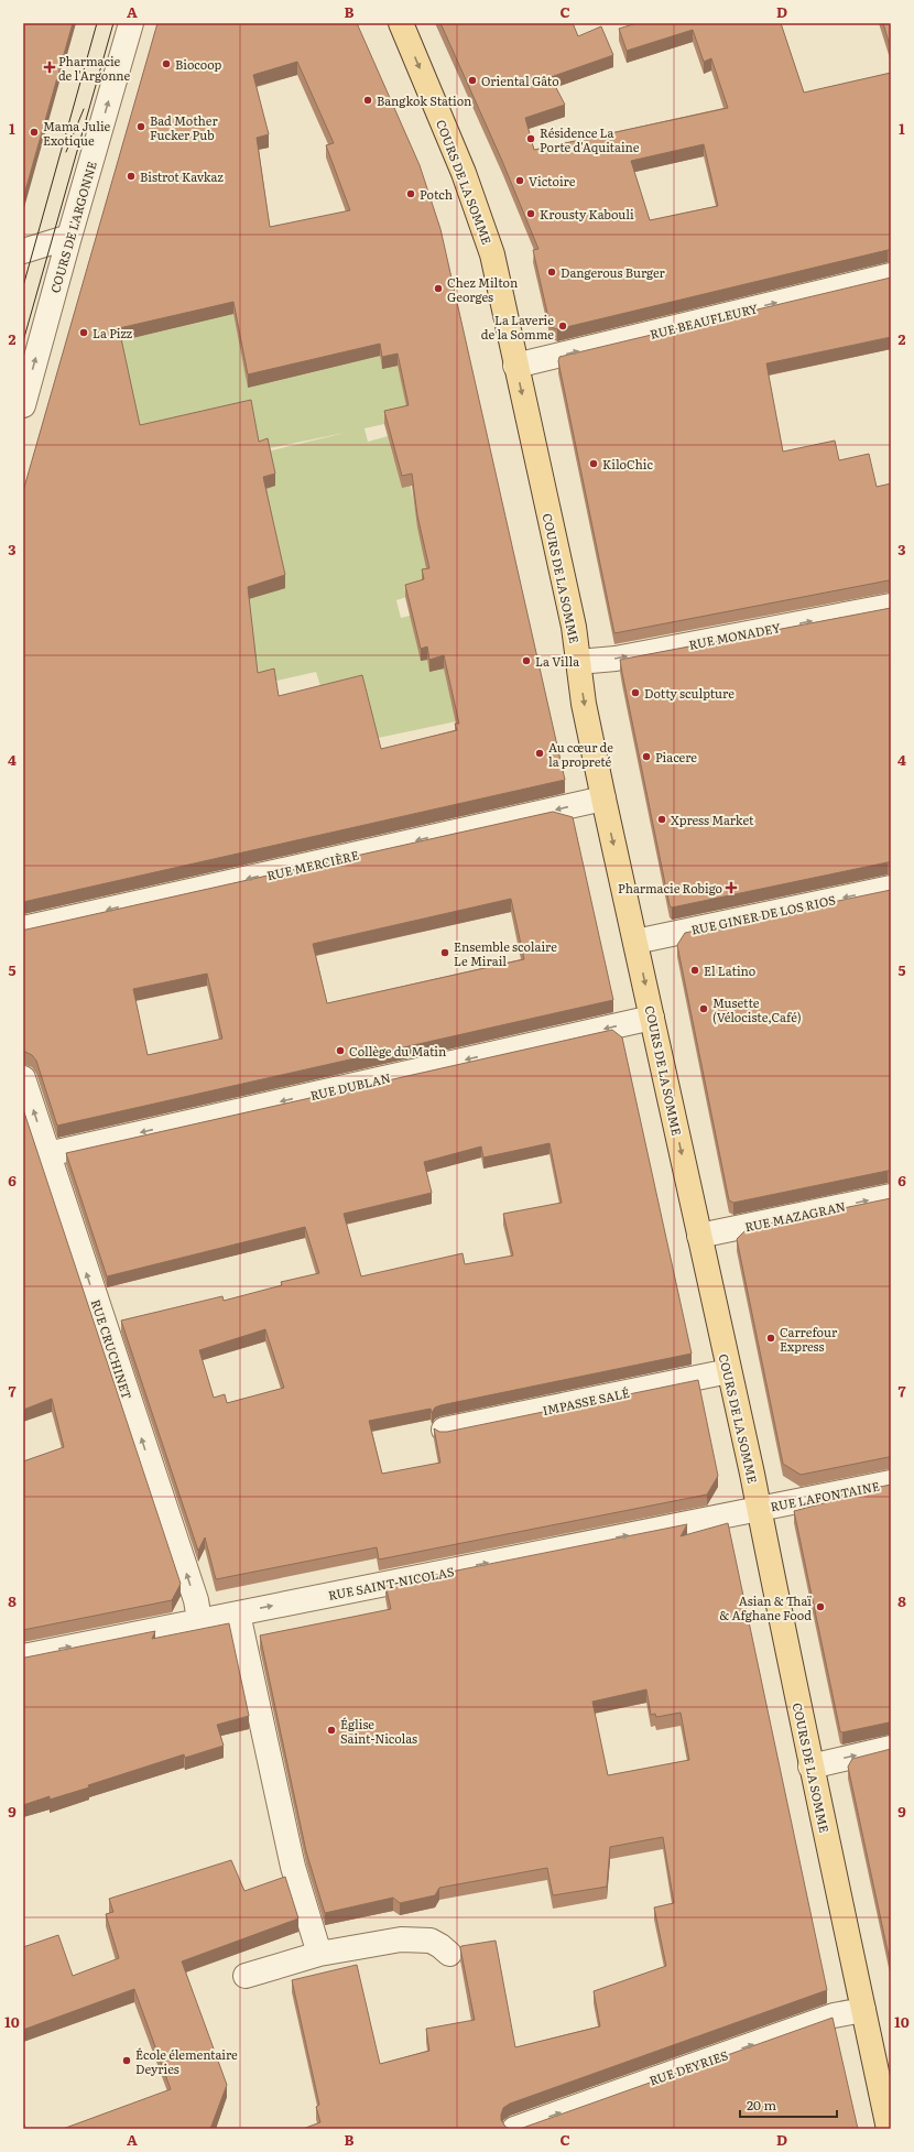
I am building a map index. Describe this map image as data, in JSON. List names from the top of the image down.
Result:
{
  "streets": {
    "main road": ["COURS DE LA SOMME"],
    "street": [
      "COURS DE L'ARGONNE",
      "RUE BEAUFLEURY",
      "RUE MONADEY",
      "RUE MERCIÈRE",
      "RUE GINER DE LOS RIOS",
      "RUE DUBLAN",
      "RUE MAZAGRAN",
      "RUE CRUCHINET",
      "IMPASSE SALÉ",
      "RUE LAFONTAINE",
      "RUE SAINT-NICOLAS",
      "RUE DEYRIES"
    ]
  },
  "crossings": [
    ["COURS DE LA SOMME", "RUE BEAUFLEURY"],
    ["COURS DE LA SOMME", "RUE MONADEY"],
    ["COURS DE LA SOMME", "RUE MERCIÈRE"],
    ["COURS DE LA SOMME", "RUE GINER DE LOS RIOS"],
    ["COURS DE LA SOMME", "RUE DUBLAN"],
    ["COURS DE LA SOMME", "RUE MAZAGRAN"],
    ["COURS DE LA SOMME", "IMPASSE SALÉ"],
    ["COURS DE LA SOMME", "RUE LAFONTAINE"],
    ["COURS DE LA SOMME", "RUE SAINT-NICOLAS"],
    ["COURS DE LA SOMME", "RUE DEYRIES"],
    ["RUE DUBLAN", "RUE CRUCHINET"],
    ["RUE CRUCHINET", "RUE SAINT-NICOLAS"],
    ["RUE LAFONTAINE", "RUE SAINT-NICOLAS"]
  ],
  "one_way": [
    "COURS DE LA SOMME",
    "COURS DE L'ARGONNE",
    "RUE BEAUFLEURY",
    "RUE MONADEY",
    "RUE MERCIÈRE",
    "RUE GINER DE LOS RIOS",
    "RUE DUBLAN",
    "RUE MAZAGRAN",
    "RUE CRUCHINET",
    "RUE SAINT-NICOLAS",
    "RUE DEYRIES"
  ],
  "places": {
    "other": [
      "Biocoop",
      "Oriental Gâto",
      "Bangkok Station",
      "Bad Mother Fucker Pub",
      "Mama Julie Exotique",
      "Résidence La Porte d'Aquitaine",
      "Bistrot Kavkaz",
      "Victoire",
      "Potch",
      "Krousty Kabouli",
      "Dangerous Burger",
      "Chez Milton Georges",
      "La Laverie de la Somme",
      "La Pizz",
      "KiloChic",
      "La Villa",
      "Dotty sculpture",
      "Au cœur de la propreté",
      "Piacere",
      "Xpress Market",
      "Ensemble scolaire Le Mirail",
      "El Latino",
      "Musette (Vélociste,Café)",
      "Collège du Matin",
      "Carrefour Express",
      "Asian & Thaï & Afghane Food",
      "Église Saint-Nicolas",
      "École élementaire Deyries"
    ],
    "health": ["Pharmacie de l'Argonne", "Pharmacie Robigo"]
  },
  "scale_bar": "20 m",
  "grid": {
    "columns": [
      "A",
      "B",
      "C",
      "D"
    ],
    "rows": [
      "1",
      "2",
      "3",
      "4",
      "5",
      "6",
      "7",
      "8",
      "9",
      "10"
    ]
  }
}
